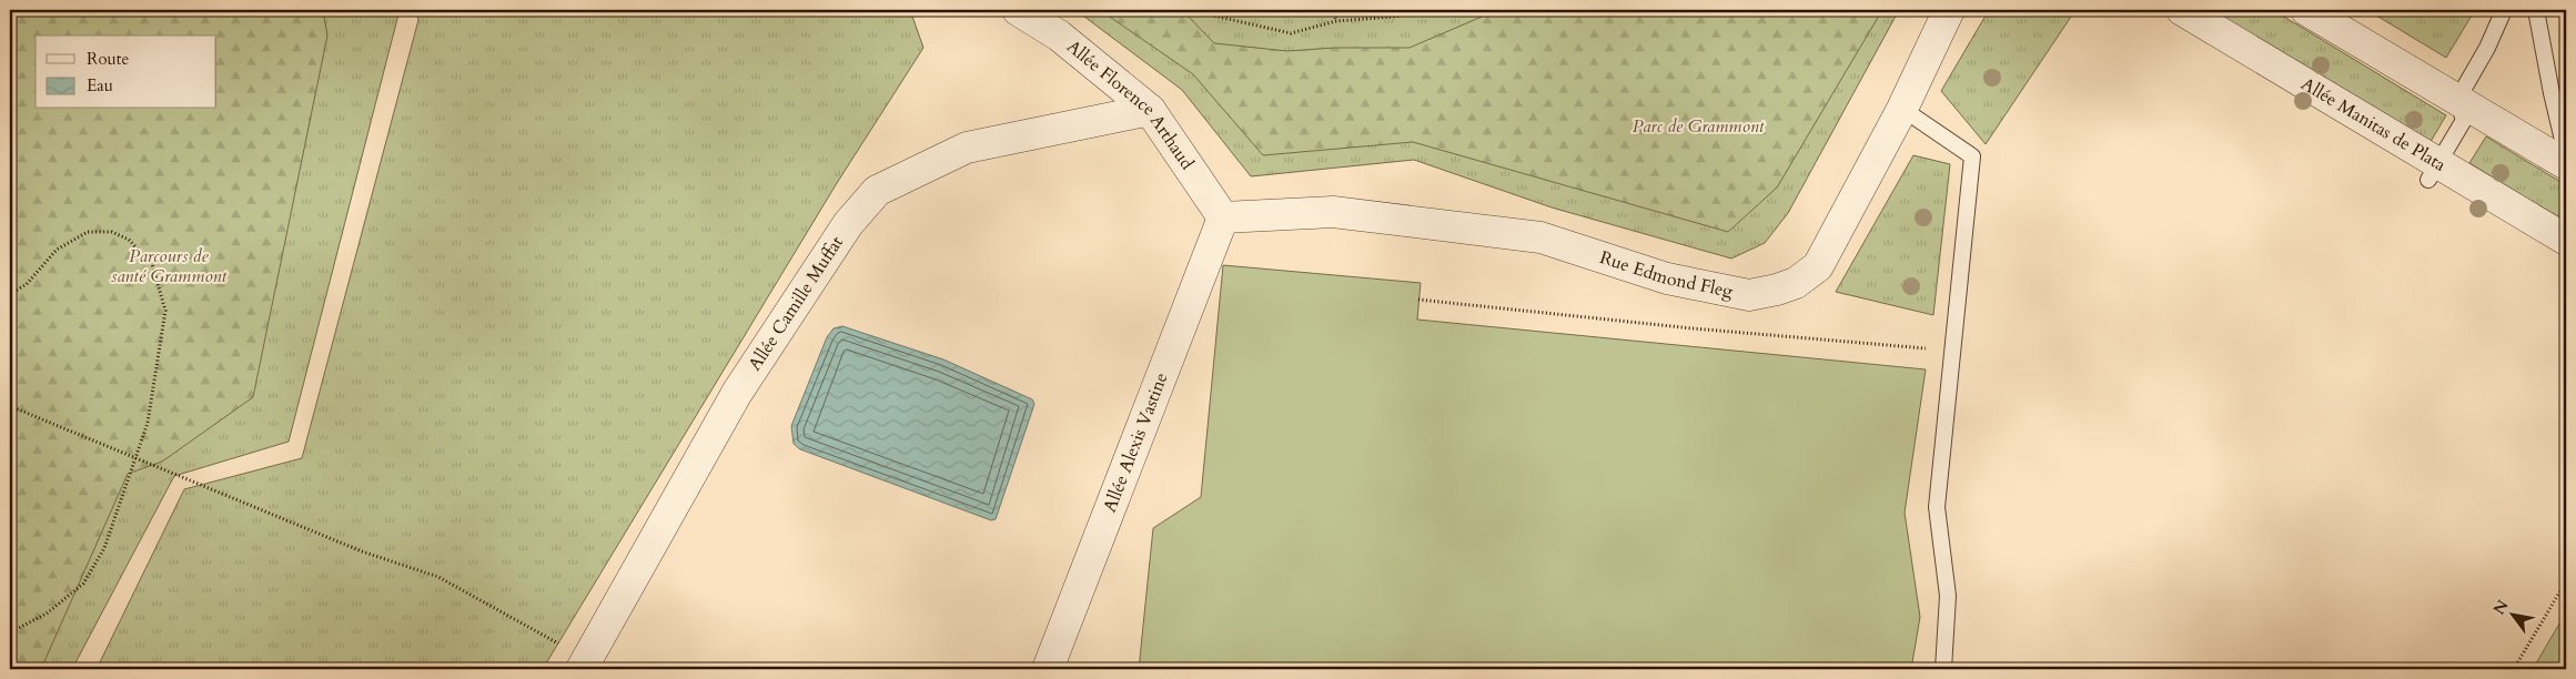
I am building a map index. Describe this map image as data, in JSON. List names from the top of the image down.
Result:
{
  "streets": {
    "street": [
      "Allée Florence Arthaud",
      "Allée Manitas de Plata",
      "Rue Edmond Fleg",
      "Allée Camille Muffat",
      "Allée Alexis Vastine"
    ]
  },
  "crossings": [
    ["Allée Florence Arthaud", "Rue Edmond Fleg"],
    ["Allée Florence Arthaud", "Allée Camille Muffat"],
    ["Allée Florence Arthaud", "Allée Alexis Vastine"],
    ["Rue Edmond Fleg", "Allée Alexis Vastine"]
  ],
  "parks": ["Parc de Grammont", "Parcours de santé Grammont"],
  "legend": ["Route", "Eau"],
  "north": "top left"
}
